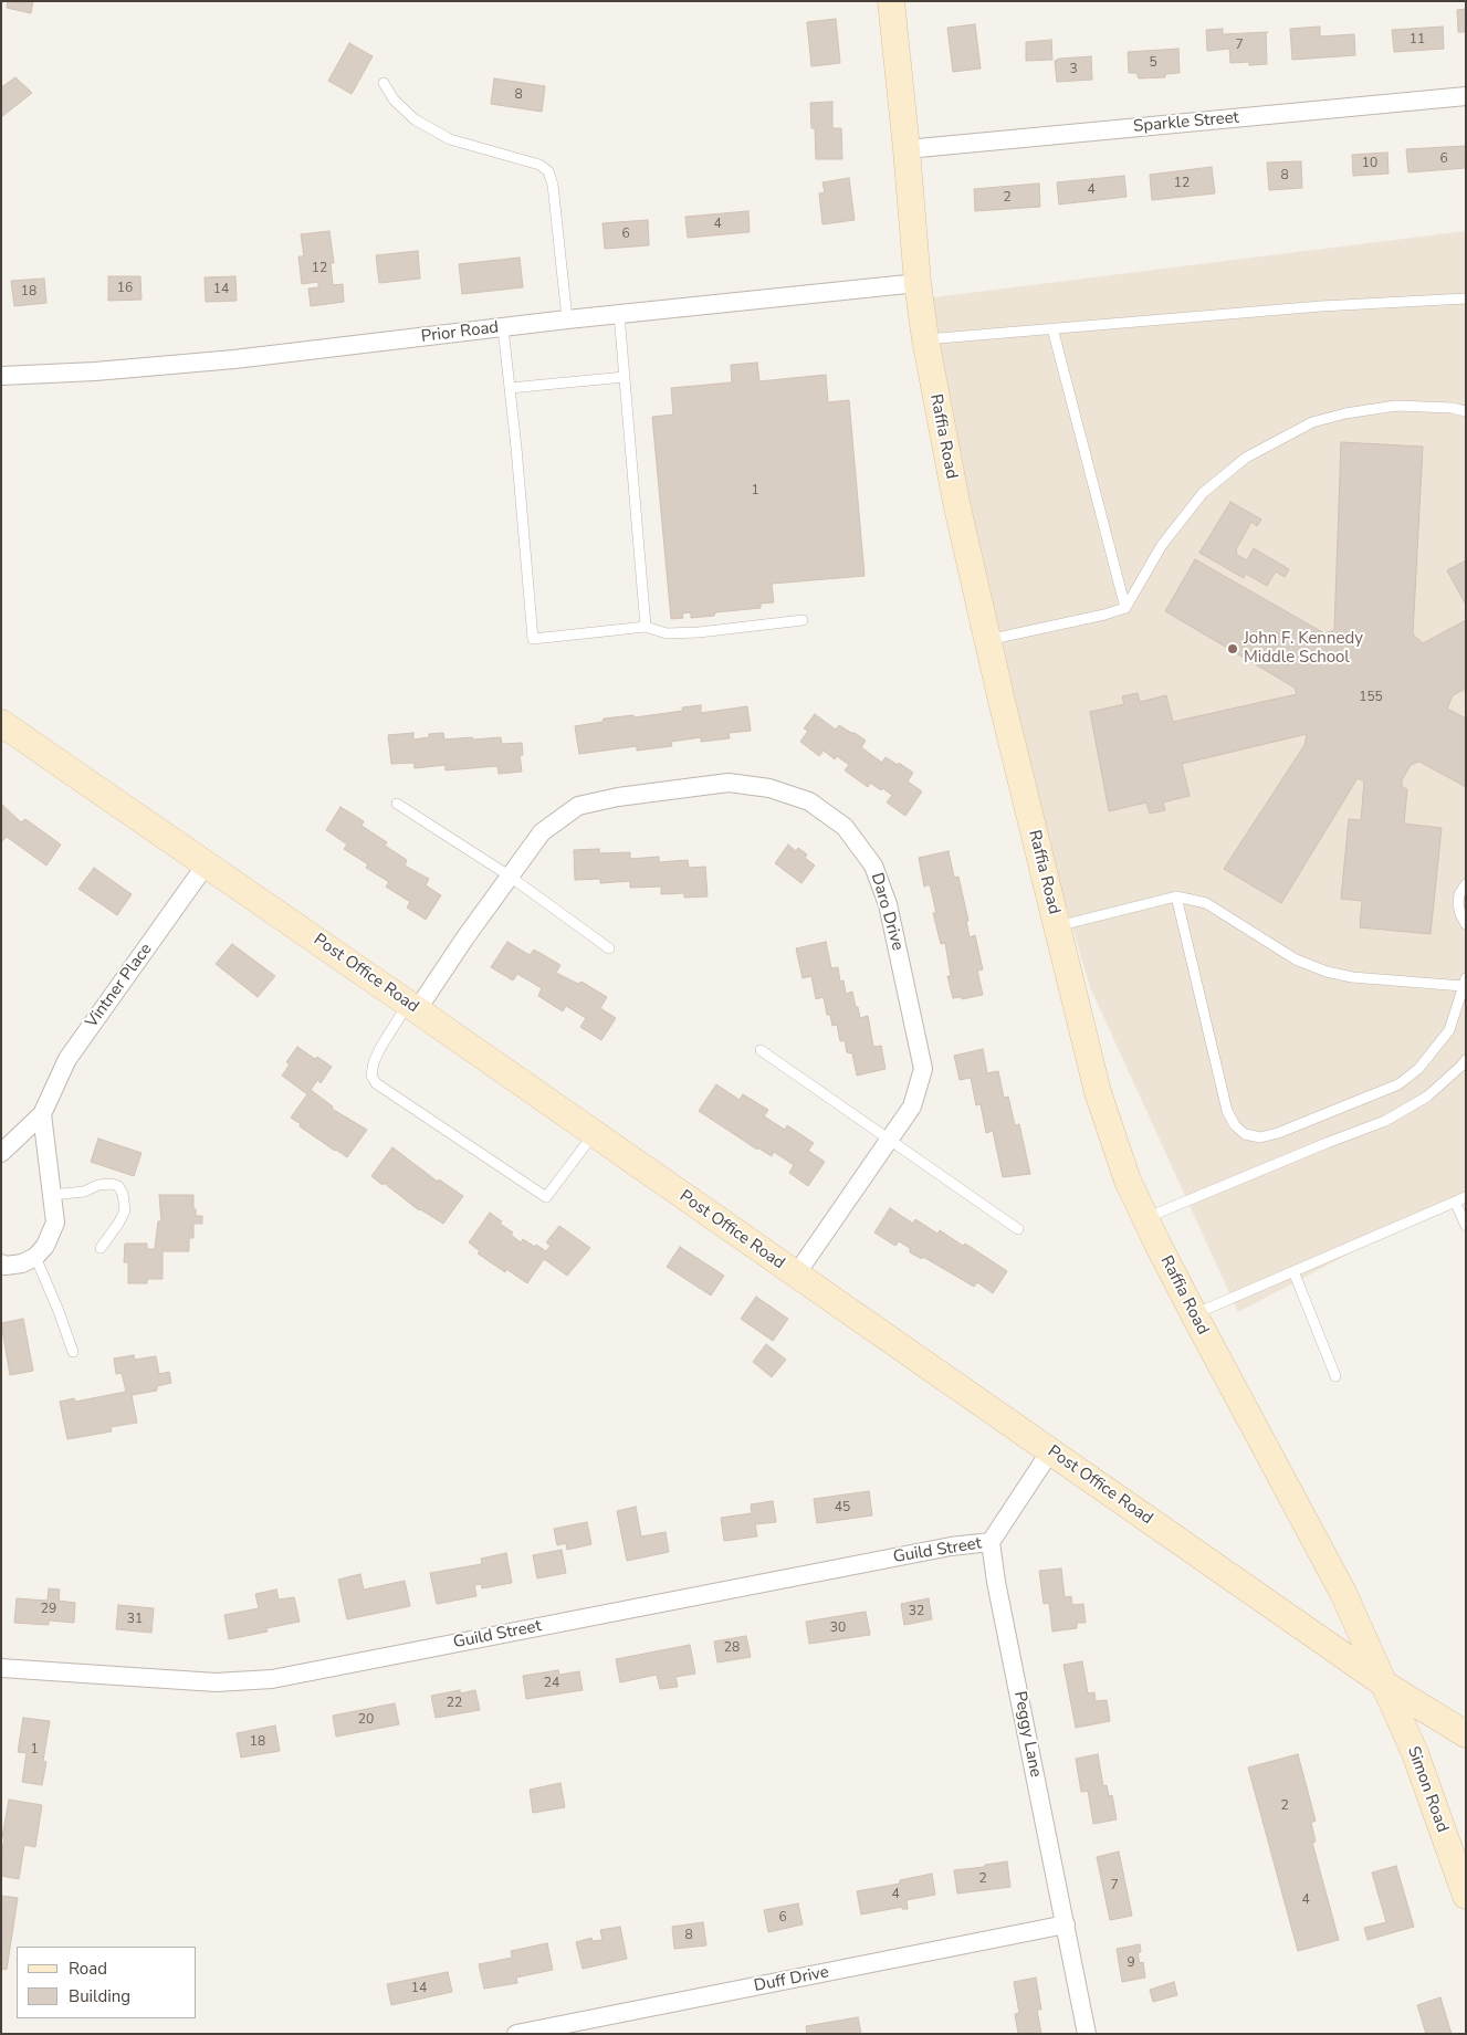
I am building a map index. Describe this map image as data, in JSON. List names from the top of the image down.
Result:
{
  "streets": {
    "main road": ["Raffia Road", "Post Office Road", "Simon Road"],
    "street": [
      "Sparkle Street",
      "Prior Road",
      "Daro Drive",
      "Vintner Place",
      "Guild Street",
      "Peggy Lane",
      "Duff Drive"
    ]
  },
  "crossings": [
    ["Sparkle Street", "Raffia Road"],
    ["Prior Road", "Raffia Road"],
    ["Raffia Road", "Post Office Road"],
    ["Raffia Road", "Simon Road"],
    ["Daro Drive", "Post Office Road"],
    ["Post Office Road", "Vintner Place"],
    ["Post Office Road", "Simon Road"],
    ["Guild Street", "Peggy Lane"],
    ["Peggy Lane", "Duff Drive"]
  ],
  "places": ["John F. Kennedy Middle School"],
  "house_numbers": [
    "11",
    "7",
    "5",
    "3",
    "8",
    "6",
    "10",
    "8",
    "12",
    "4",
    "2",
    "4",
    "6",
    "12",
    "16",
    "14",
    "18",
    "1",
    "155",
    "45",
    "29",
    "32",
    "31",
    "30",
    "28",
    "24",
    "22",
    "20",
    "18",
    "1",
    "2",
    "2",
    "7",
    "4",
    "4",
    "6",
    "8",
    "9",
    "14"
  ],
  "legend": ["Road", "Building"]
}
